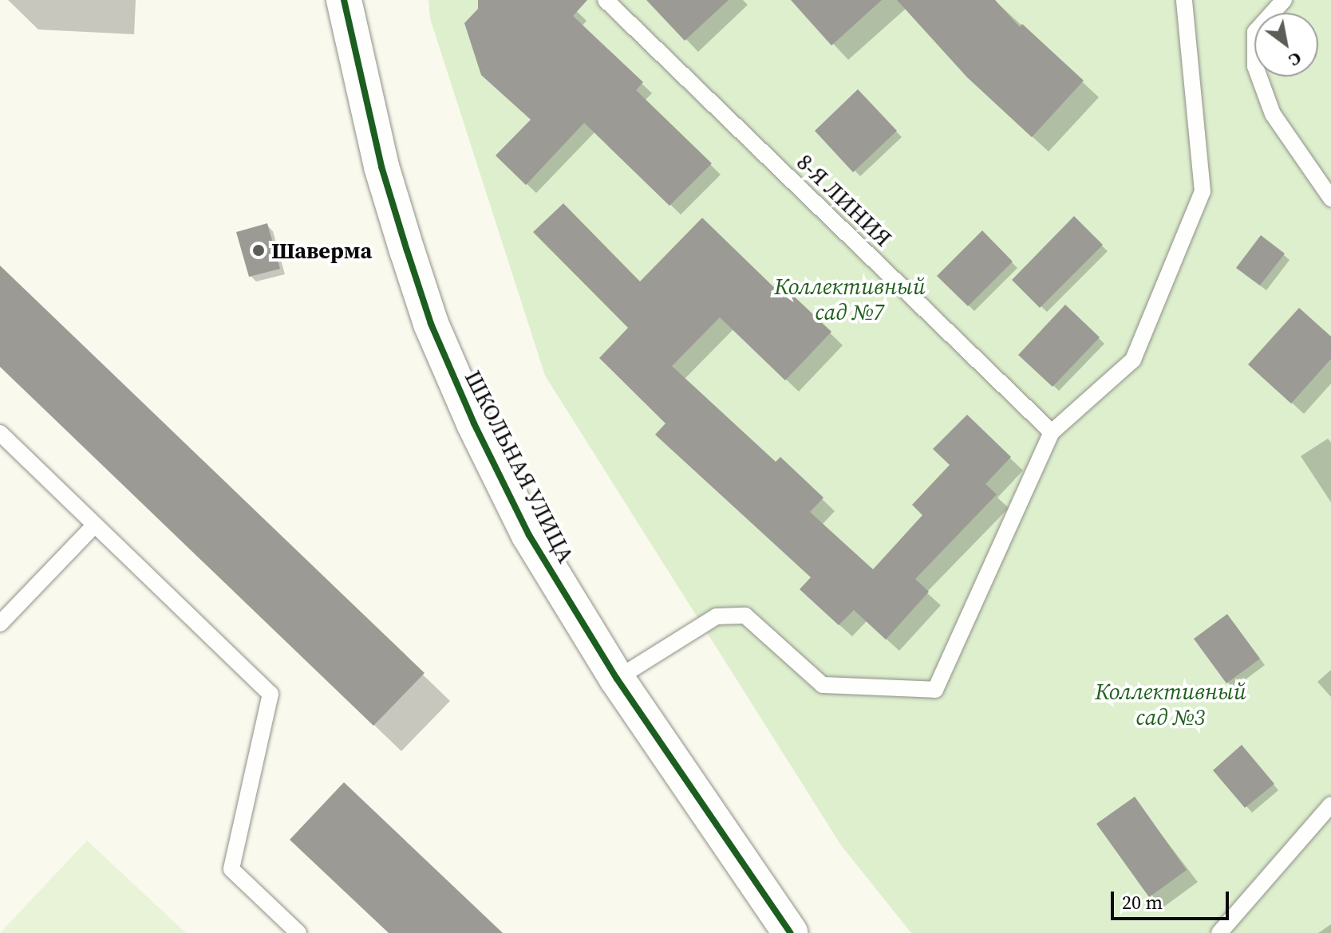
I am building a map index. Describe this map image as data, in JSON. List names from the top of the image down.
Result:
{
  "streets": {
    "street": ["ШКОЛЬНАЯ УЛИЦА"],
    "lane": ["8-Я ЛИНИЯ"]
  },
  "parks": ["Коллективный сад №7", "Коллективный сад №3"],
  "places": ["Шаверма"],
  "scale_bar": "20 m",
  "north": "bottom right"
}
